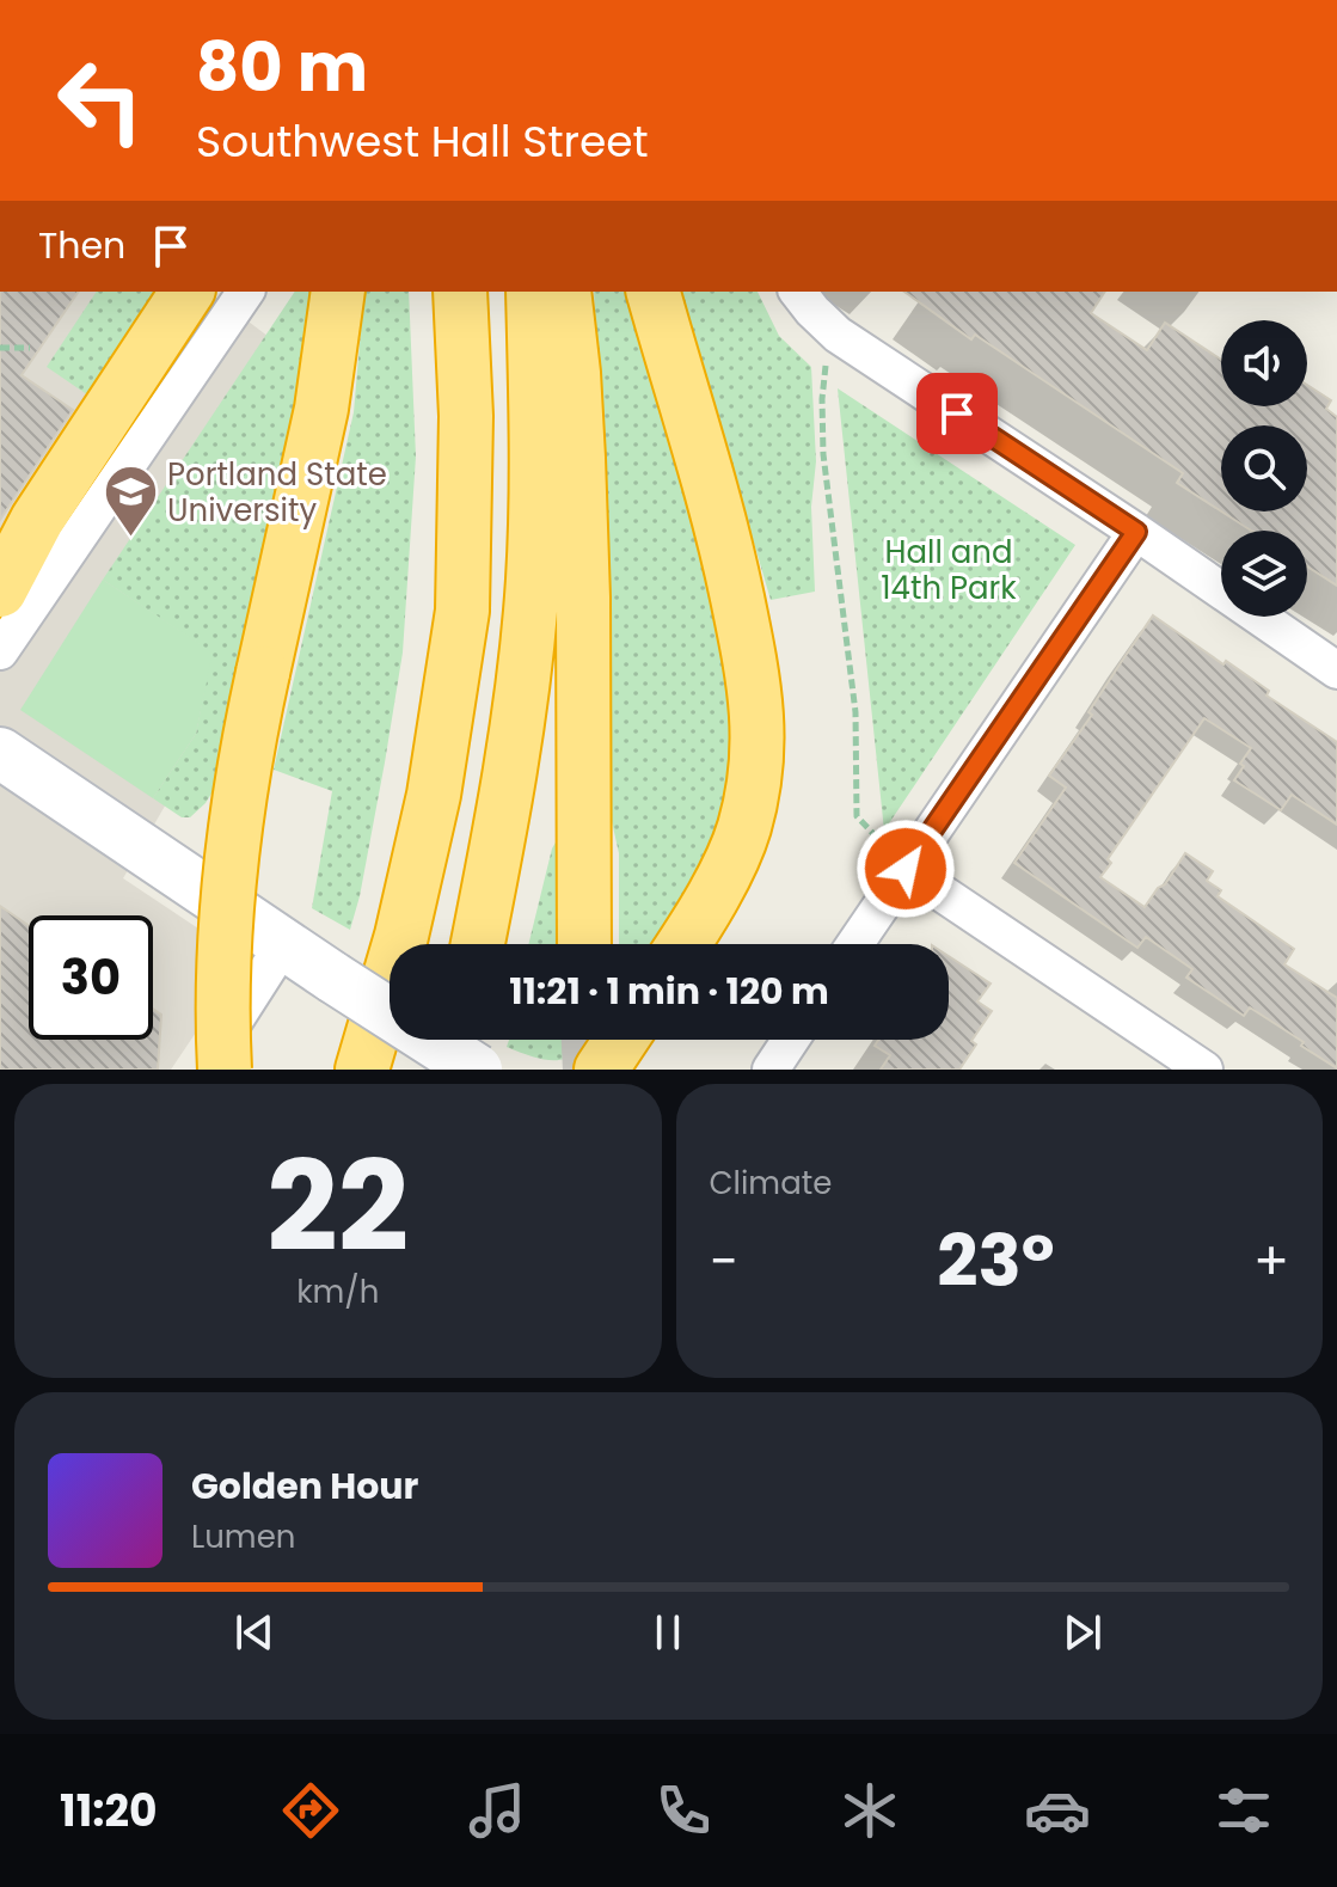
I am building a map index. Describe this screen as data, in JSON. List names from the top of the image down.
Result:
{
  "parks": ["Hall and 14th Park"],
  "places": {
    "school or university": ["Portland State University"]
  },
  "page": {
    "turn": ["80 m", "Southwest Hall Street"],
    "then": "Then",
    "limit": "30",
    "trip": "11:21 · 1 min · 120 m",
    "tile": [
      ["22", "km/h"],
      "Climate"
    ],
    "heat": ["−", "23°", "+"],
    "song": ["Golden Hour", "Lumen"],
    "tabs": "11:20"
  }
}
